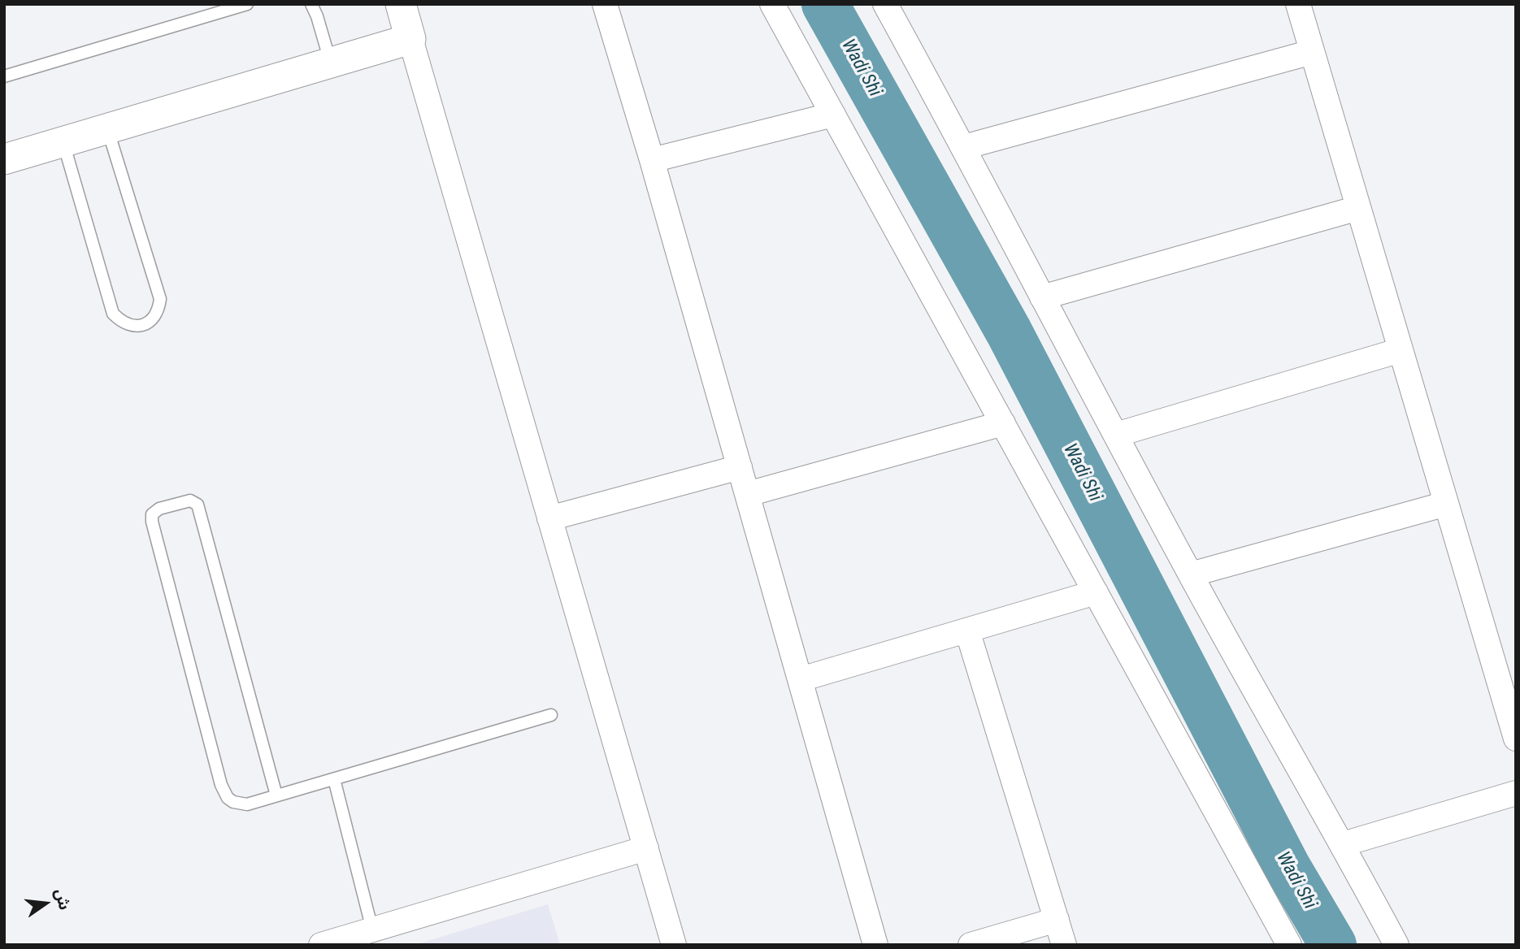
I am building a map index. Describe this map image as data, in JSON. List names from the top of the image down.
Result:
{
  "water": ["Wadi Shi"],
  "north": "right"
}
